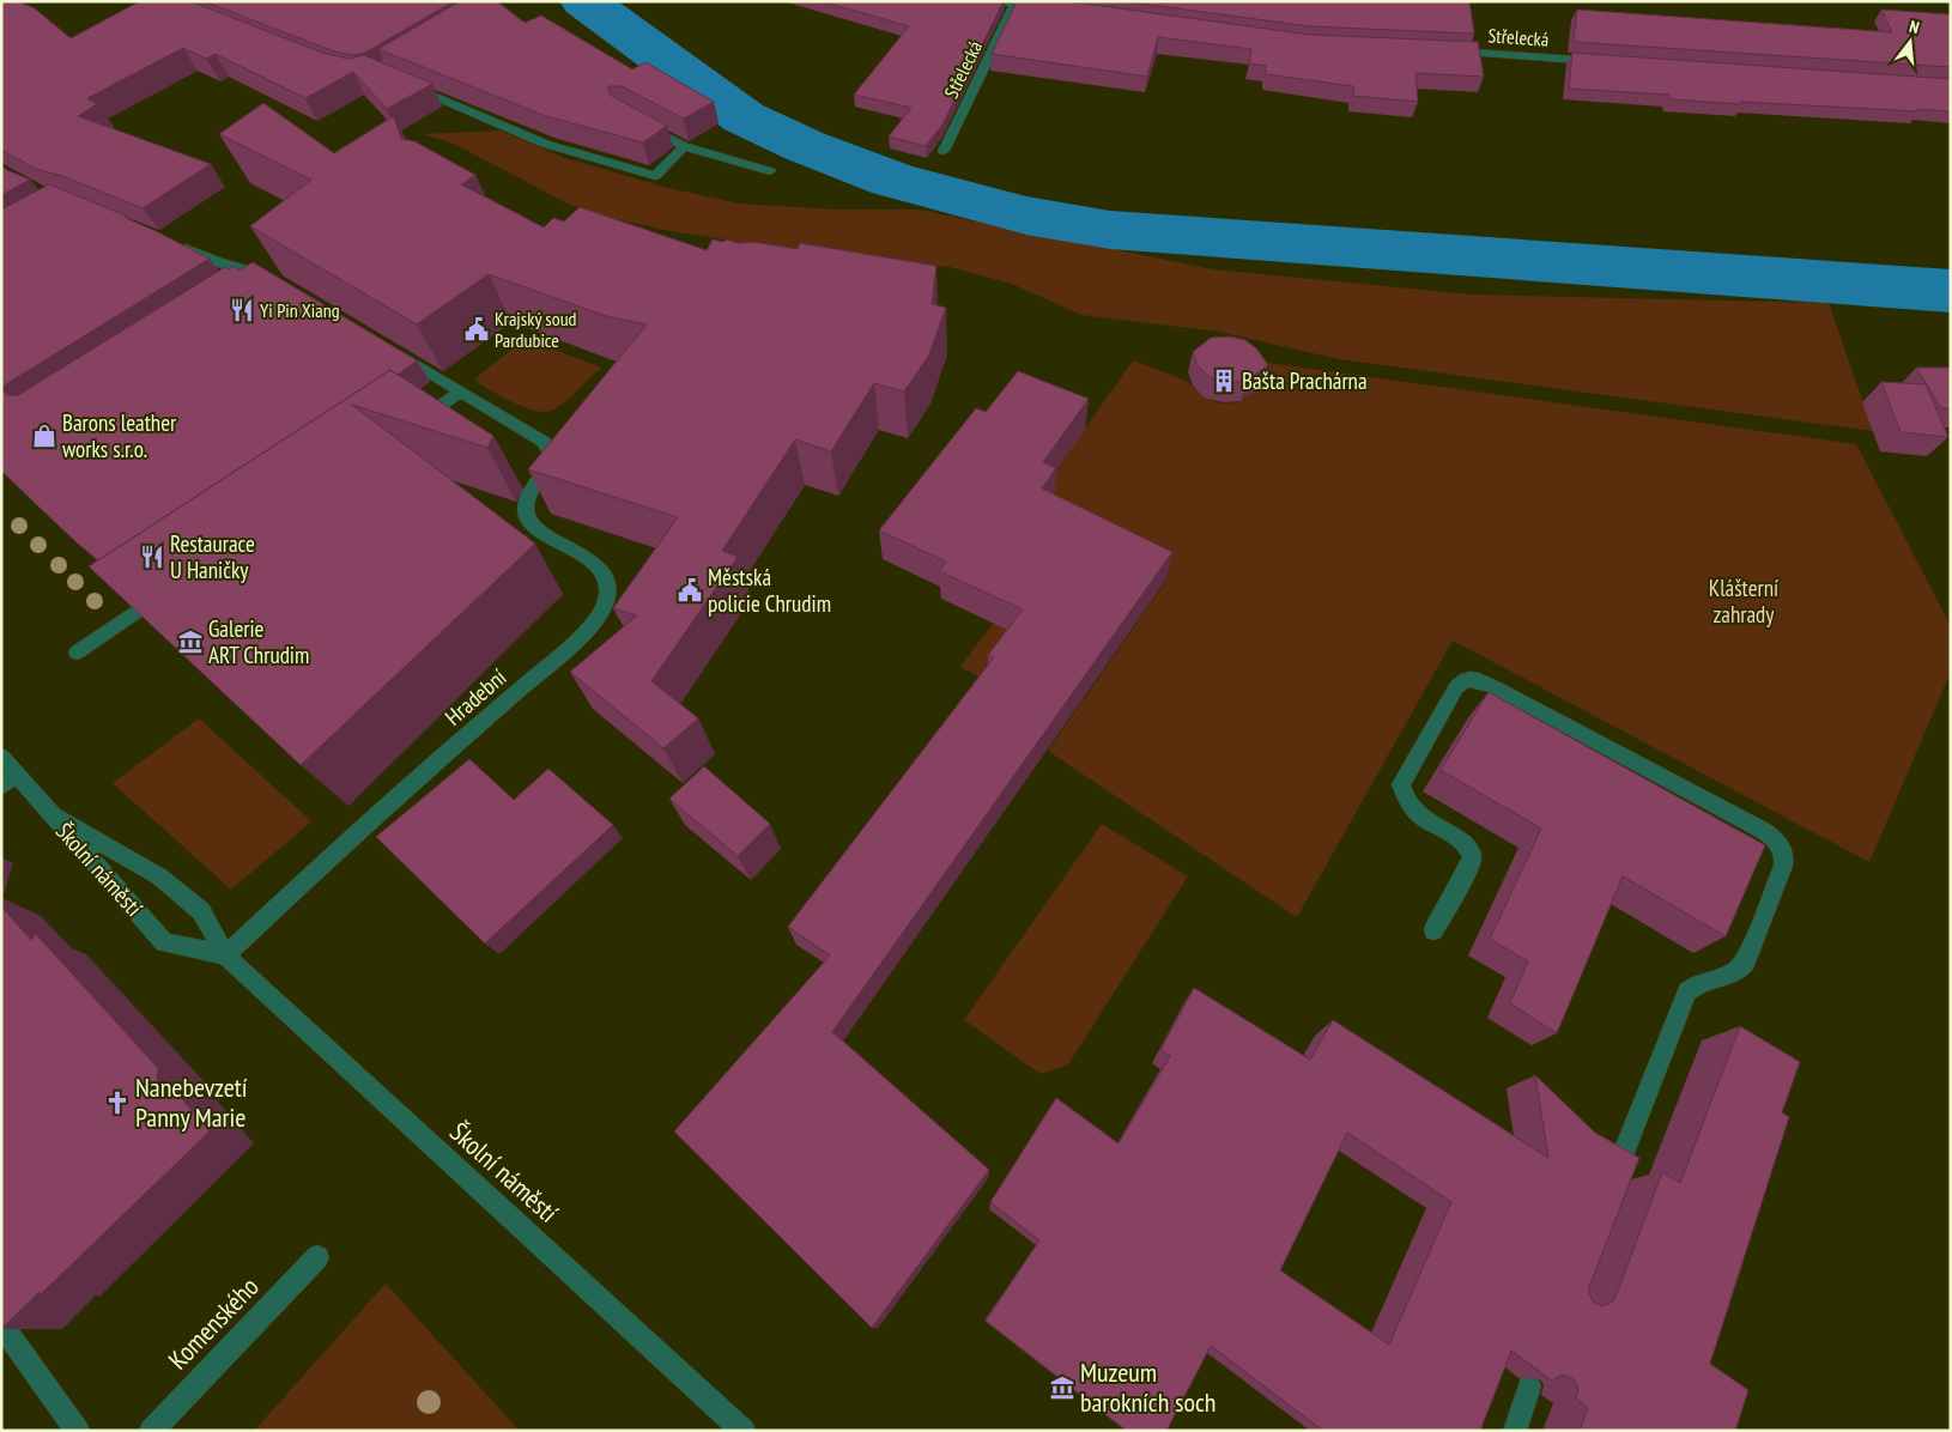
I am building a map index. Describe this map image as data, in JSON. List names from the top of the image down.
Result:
{
  "streets": {
    "street": [
      "Střelecká",
      "Hradební",
      "Školní náměstí",
      "Komenského"
    ]
  },
  "crossings": [
    ["Hradební", "Školní náměstí"]
  ],
  "parks": ["Klášterní zahrady"],
  "places": {
    "restaurant": ["Yi Pin Xiang", "Restaurace U Haničky"],
    "public building": ["Krajský soud Pardubice", "Městská policie Chrudim"],
    "building": ["Bašta Prachárna"],
    "shop": ["Barons leather works s.r.o."],
    "museum": ["Galerie ART Chrudim", "Muzeum barokních soch"],
    "church": ["Nanebevzetí Panny Marie"]
  },
  "north": "top"
}
